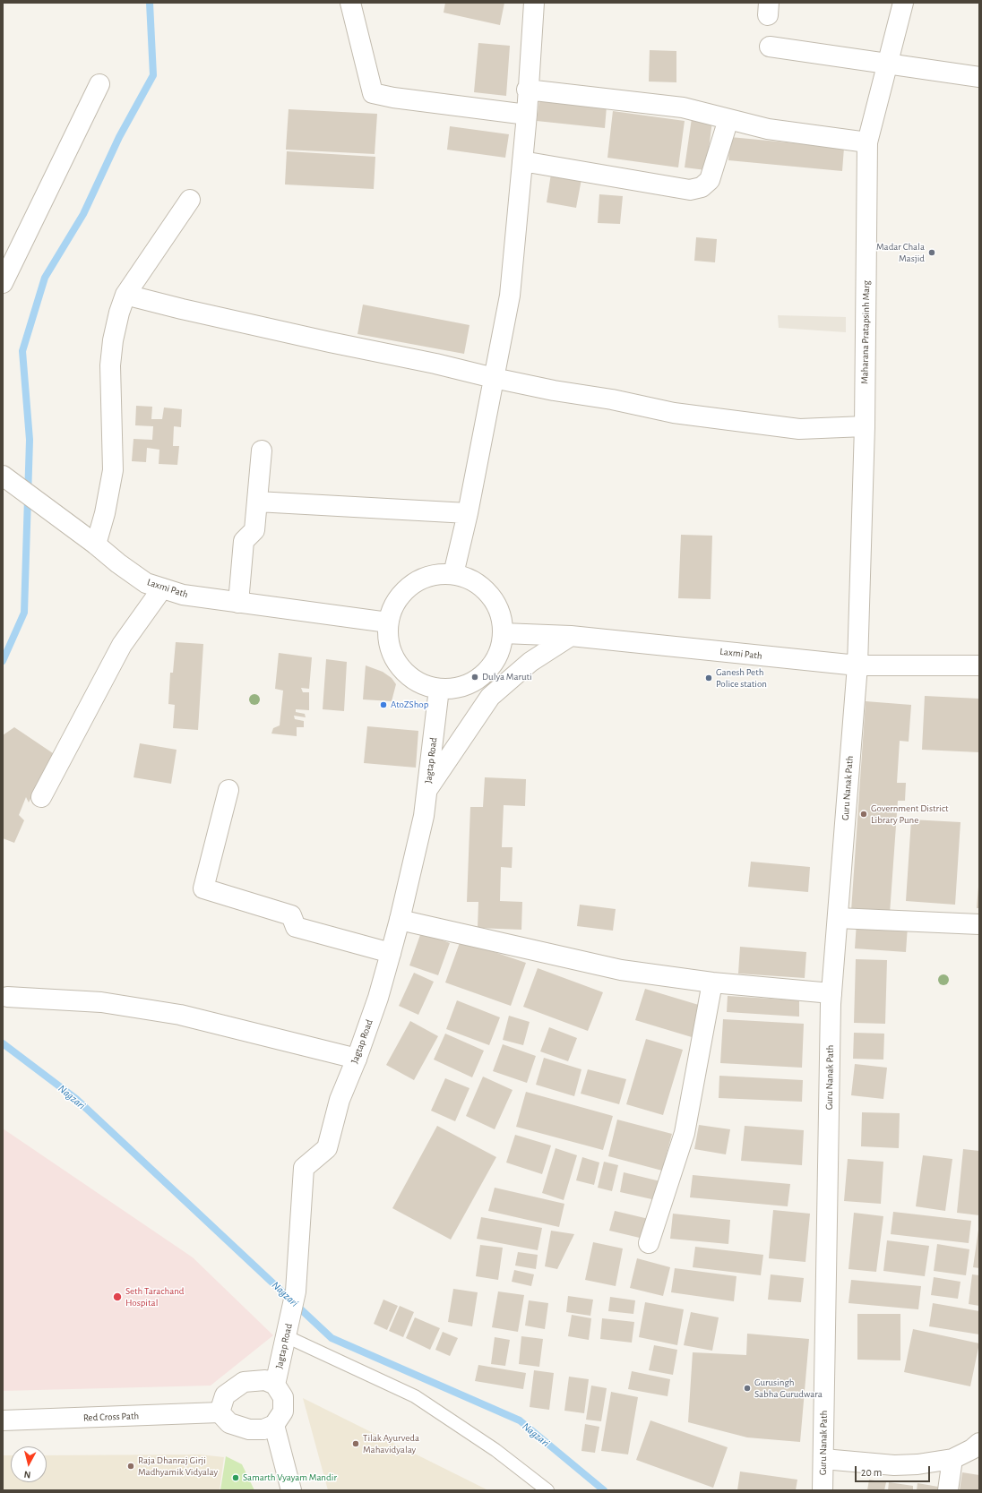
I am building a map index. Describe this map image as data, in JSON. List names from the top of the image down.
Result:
{
  "streets": {
    "street": [
      "Maharana Pratapsinh Marg",
      "Laxmi Path",
      "Jagtap Road",
      "Guru Nanak Path",
      "Red Cross Path"
    ]
  },
  "crossings": [
    ["Maharana Pratapsinh Marg", "Laxmi Path"],
    ["Maharana Pratapsinh Marg", "Guru Nanak Path"],
    ["Laxmi Path", "Jagtap Road"],
    ["Laxmi Path", "Guru Nanak Path"],
    ["Jagtap Road", "Red Cross Path"]
  ],
  "water": ["Nagzari"],
  "places": [
    "Madar Chala Masjid",
    "Dulya Maruti",
    "Ganesh Peth Police station",
    "AtoZShop",
    "Government District Library Pune",
    "Seth Tarachand Hospital",
    "Gurusingh Sabha Gurudwara",
    "Tilak Ayurveda Mahavidyalay",
    "Raja Dhanraj Girji Madhyamik Vidyalay",
    "Samarth Vyayam Mandir"
  ],
  "scale_bar": "20 m",
  "north": "bottom"
}
